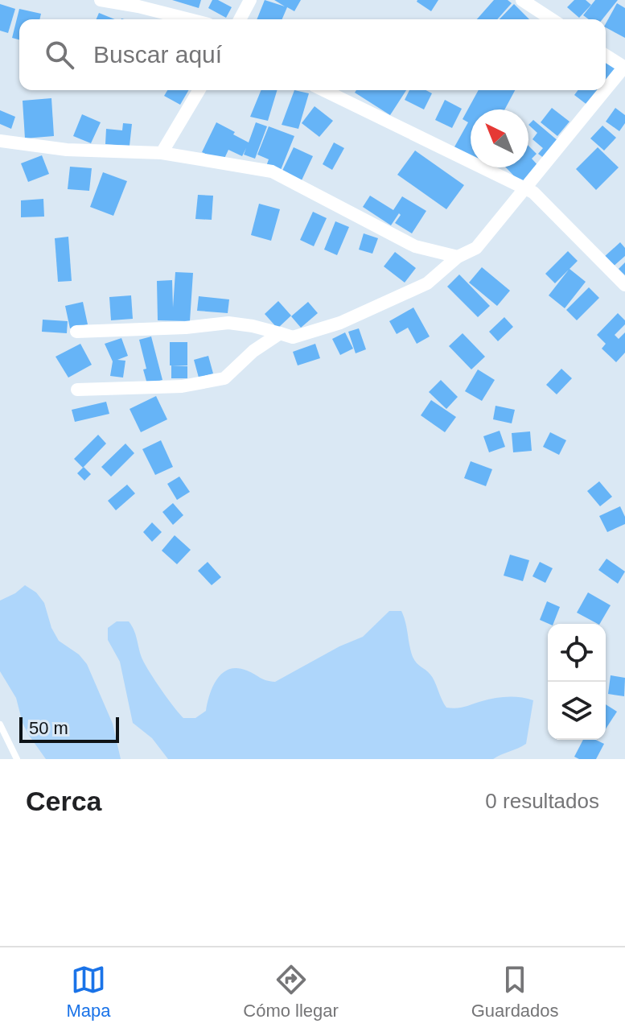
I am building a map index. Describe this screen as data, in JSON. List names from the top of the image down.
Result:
{
  "scale_bar": "50 m",
  "north": "top left",
  "page": {
    "search": "Buscar aquí",
    "scale": "50 m",
    "heading": ["Cerca", "0 resultados"],
    "nav": ["Mapa", "Cómo llegar", "Guardados"]
  }
}
